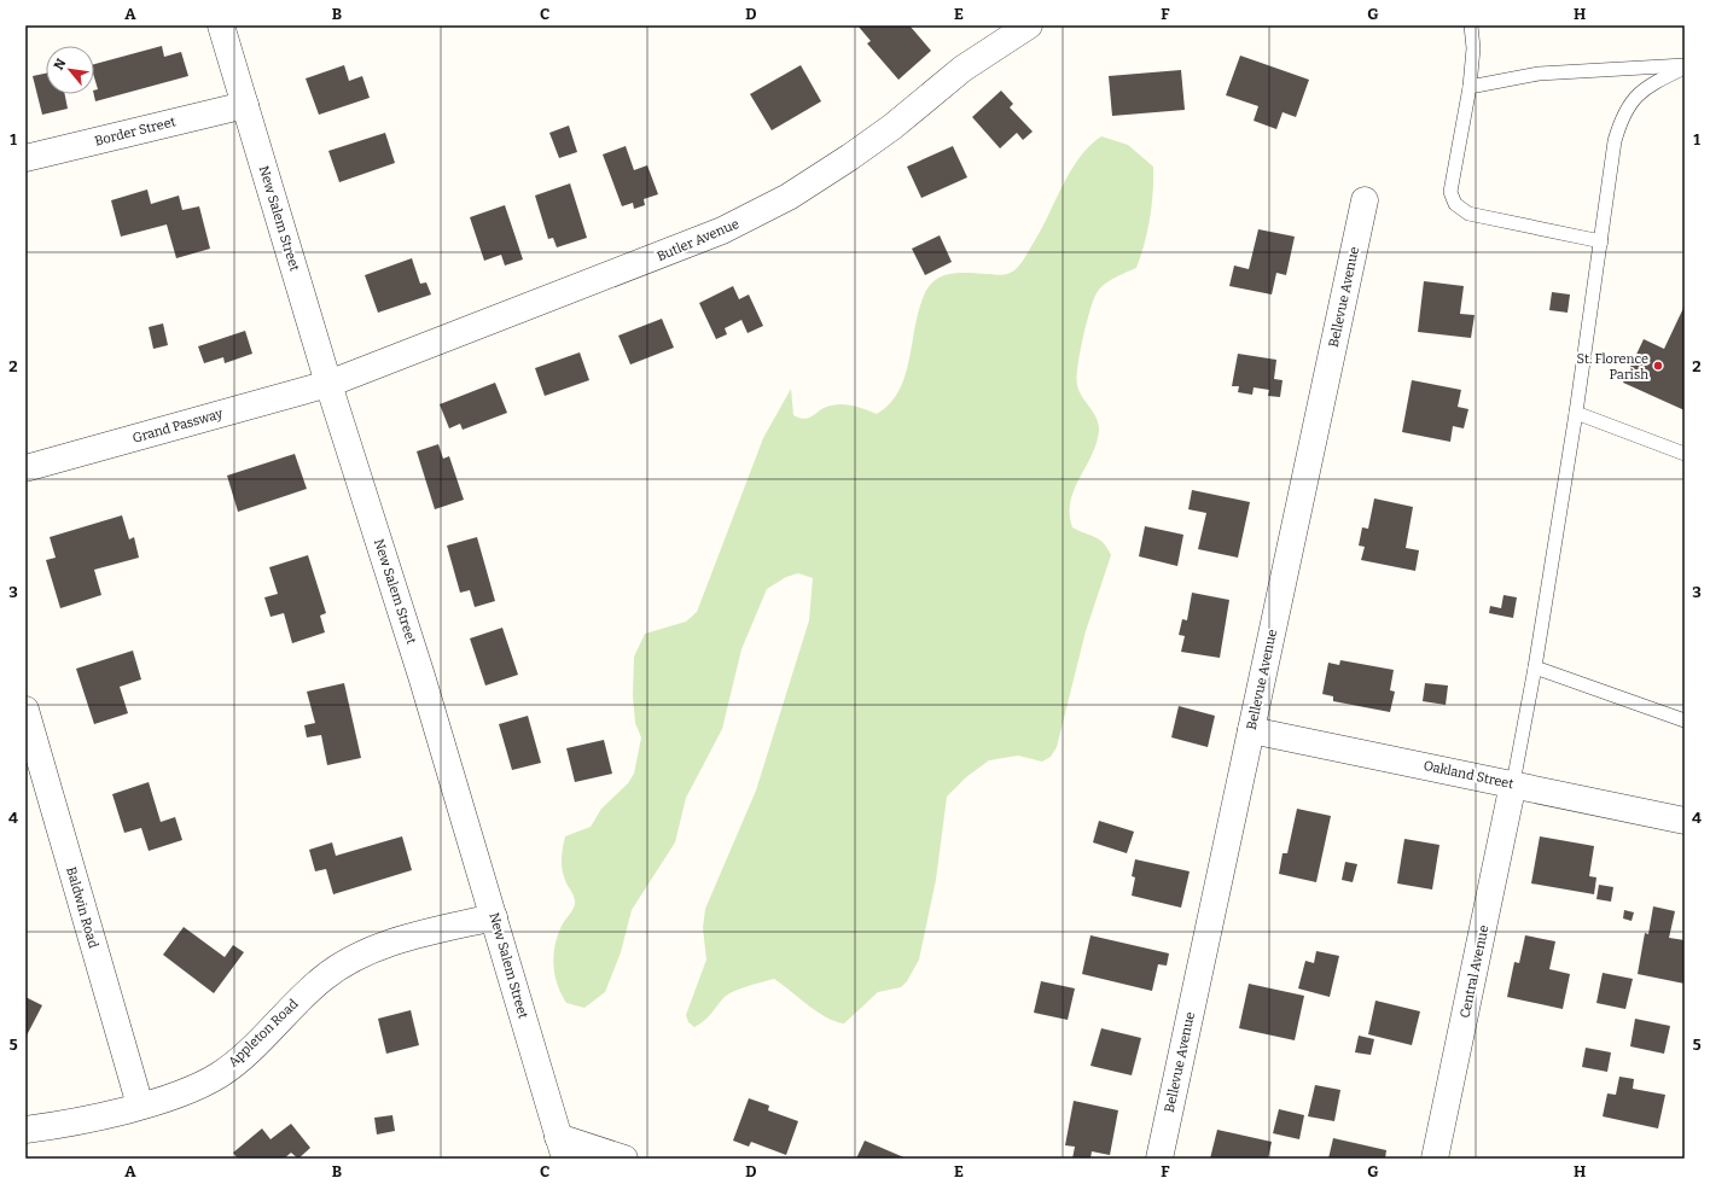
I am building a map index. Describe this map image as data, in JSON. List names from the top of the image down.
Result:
{
  "streets": {
    "street": [
      "Border Street",
      "New Salem Street",
      "Butler Avenue",
      "Bellevue Avenue",
      "Grand Passway",
      "Oakland Street",
      "Baldwin Road",
      "Central Avenue",
      "Appleton Road"
    ]
  },
  "crossings": [
    ["Border Street", "New Salem Street"],
    ["New Salem Street", "Butler Avenue"],
    ["New Salem Street", "Grand Passway"],
    ["New Salem Street", "Appleton Road"],
    ["Butler Avenue", "Grand Passway"],
    ["Bellevue Avenue", "Oakland Street"],
    ["Oakland Street", "Central Avenue"],
    ["Baldwin Road", "Appleton Road"]
  ],
  "places": ["St. Florence Parish"],
  "north": "top left",
  "grid": {
    "columns": [
      "A",
      "B",
      "C",
      "D",
      "E",
      "F",
      "G",
      "H"
    ],
    "rows": [
      "1",
      "2",
      "3",
      "4",
      "5"
    ]
  }
}
